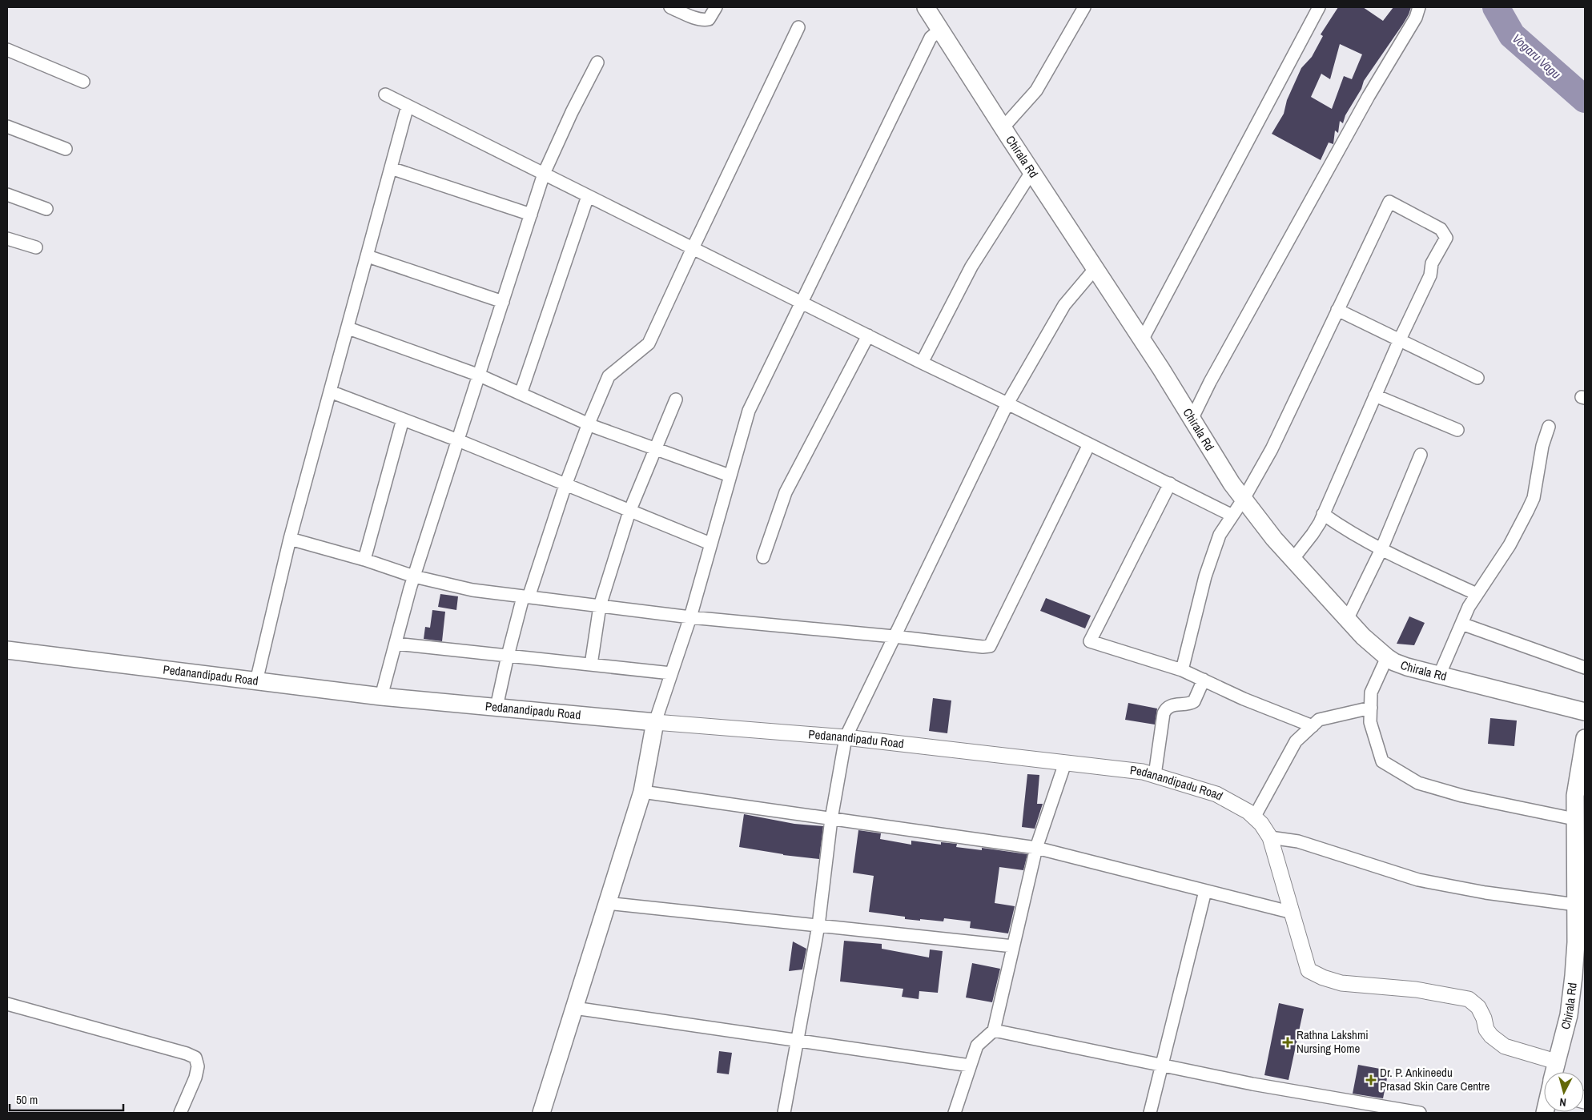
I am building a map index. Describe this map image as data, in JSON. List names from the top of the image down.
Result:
{
  "streets": {
    "main road": ["Chirala Rd", "Pedanandipadu Road"]
  },
  "crossings": [
    ["Chirala Rd", "Pedanandipadu Road"]
  ],
  "water": ["Vogaru Vagu"],
  "places": {
    "health": ["Rathna Lakshmi Nursing Home", "Dr. P. Ankineedu Prasad Skin Care Centre"]
  },
  "scale_bar": "50 m",
  "north": "bottom"
}
